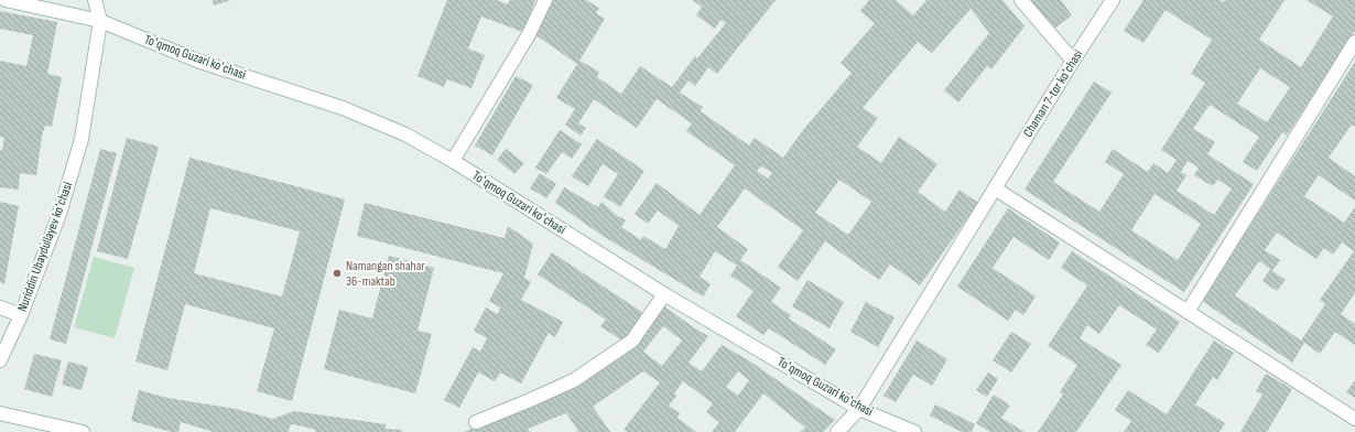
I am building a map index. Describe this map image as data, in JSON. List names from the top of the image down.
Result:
{
  "streets": {
    "street": ["Toʻqmoq Guzari koʻchasi", "Chaman 7-tor koʻchasi", "Nuriddin Ubaydullayev koʻchasi"]
  },
  "crossings": [
    ["Toʻqmoq Guzari koʻchasi", "Chaman 7-tor koʻchasi"],
    ["Toʻqmoq Guzari koʻchasi", "Nuriddin Ubaydullayev koʻchasi"]
  ],
  "places": ["Namangan shahar 36-maktab"]
}
